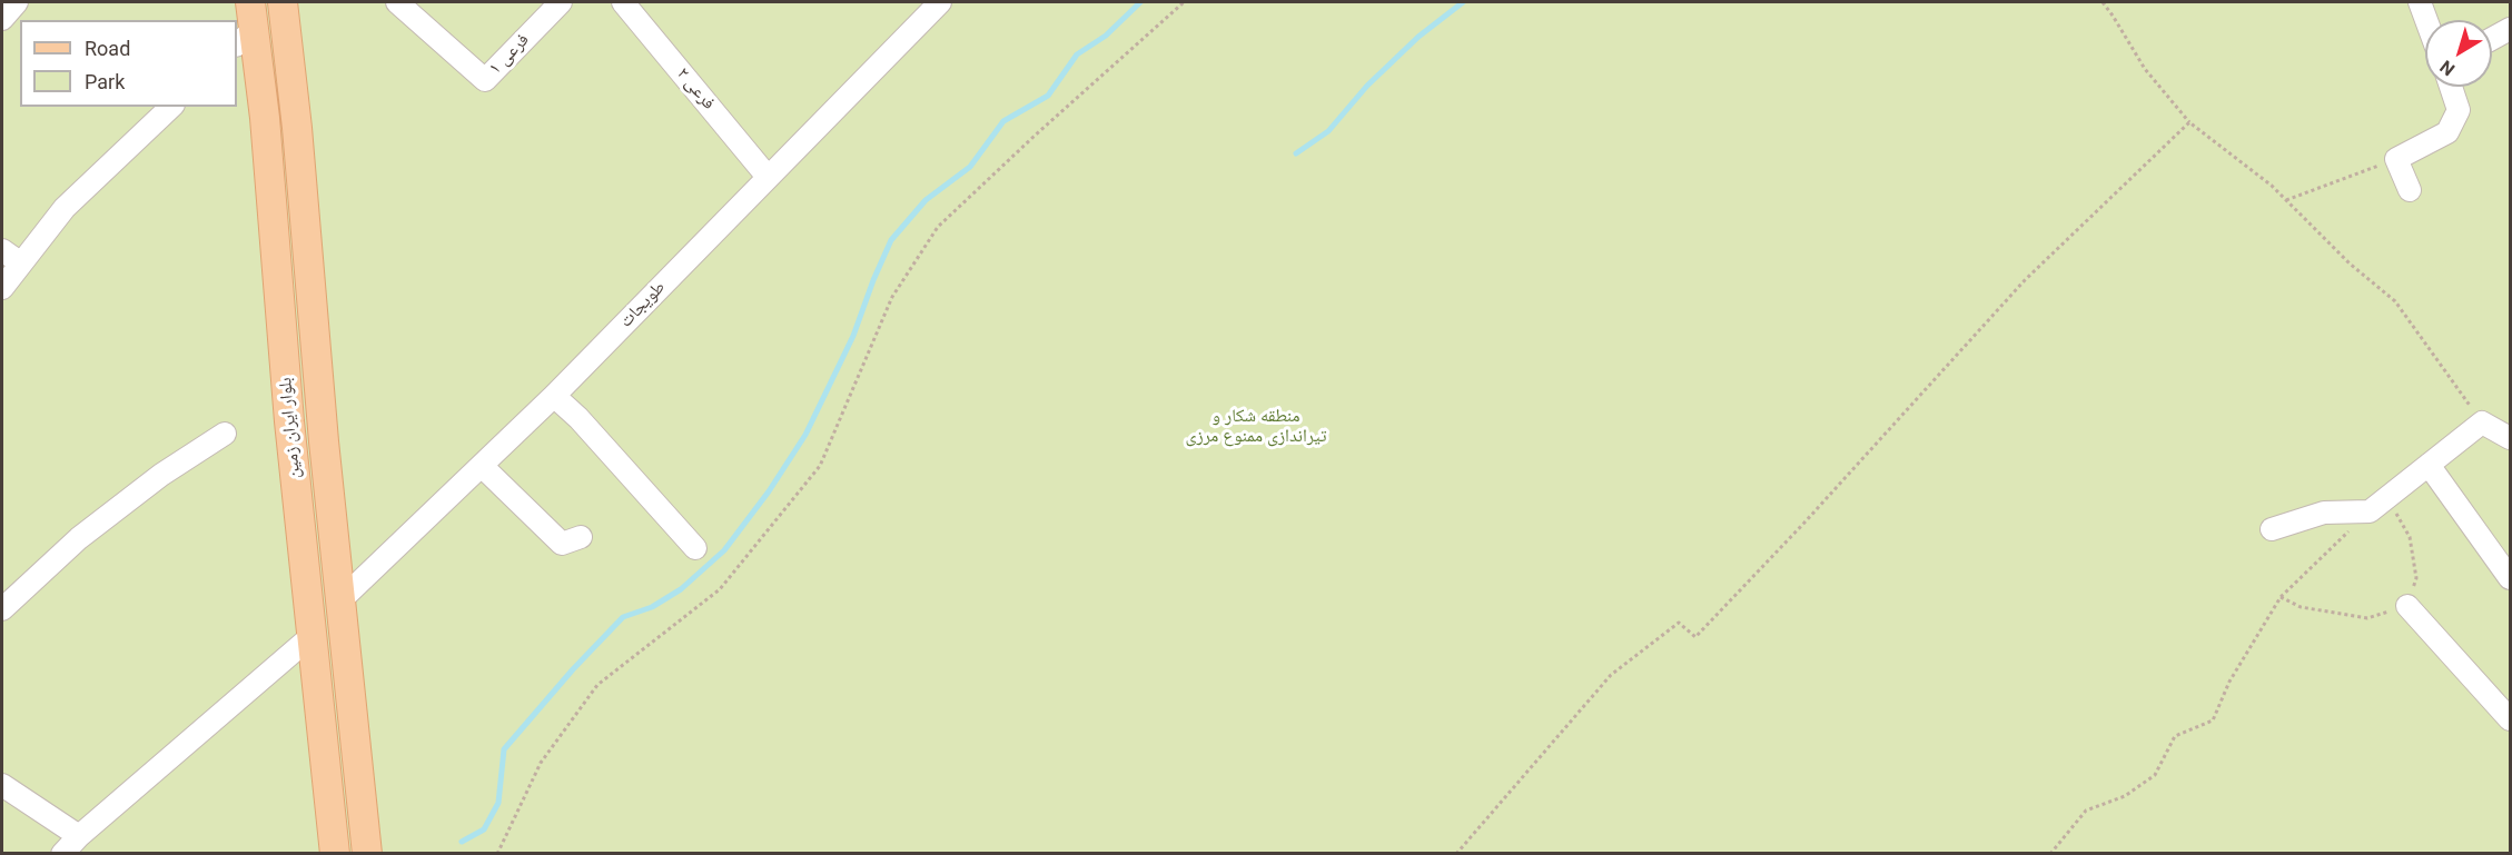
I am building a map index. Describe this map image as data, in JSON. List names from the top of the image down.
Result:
{
  "streets": {
    "main road": ["بلوار ایران زمین"],
    "street": ["فرعی ۱", "فرعی ۲", "طویجات"]
  },
  "crossings": [
    ["فرعی ۲", "طویجات"],
    ["طویجات", "بلوار ایران زمین"]
  ],
  "parks": ["منطقه شکار و تیراندازی ممنوع مرزی"],
  "legend": ["Road", "Park"],
  "north": "bottom left"
}
